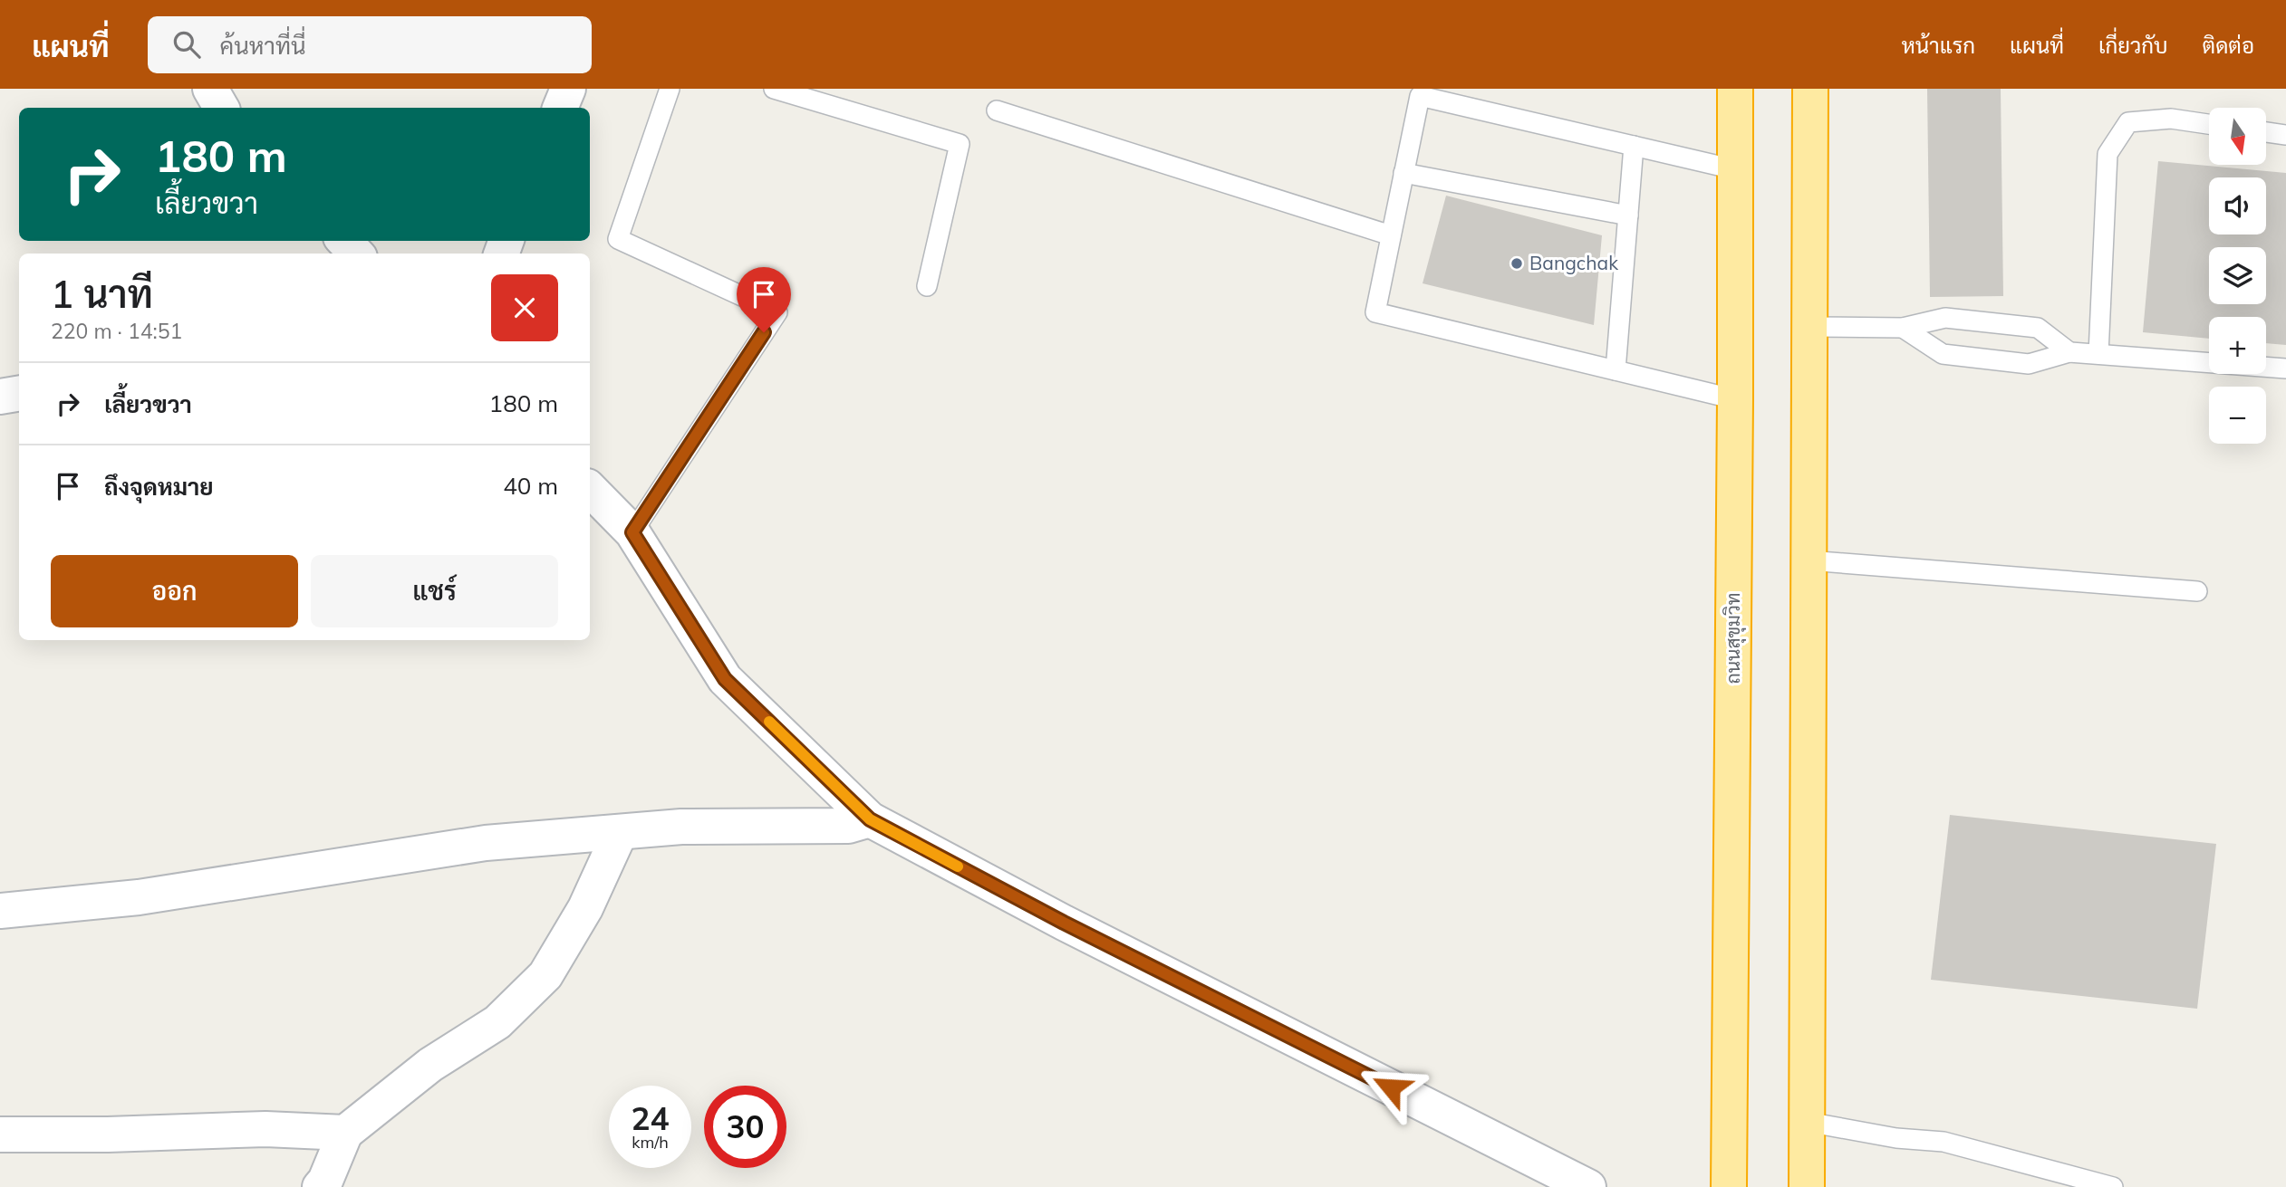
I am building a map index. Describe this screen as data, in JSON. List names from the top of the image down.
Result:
{
  "streets": {
    "highway": ["ถนนสุขุมวิท"]
  },
  "places": ["Bangchak"],
  "north": "bottom",
  "page": {
    "header": "แผนที่",
    "search": "ค้นหาที่นี่",
    "nav": [
      "หน้าแรก",
      "แผนที่",
      "เกี่ยวกับ",
      "ติดต่อ"
    ],
    "map_buttons": ["+", "−"],
    "turn": ["180 m", "เลี้ยวขวา"],
    "heading": ["1 นาที", "220 m · 14:51"],
    "list": [
      {
        "name": "เลี้ยวขวา",
        "value": "180 m"
      },
      {
        "name": "ถึงจุดหมาย",
        "value": "40 m"
      }
    ],
    "buttons": ["ออก", "แชร์"],
    "speed": "24 km/h",
    "limit": "30"
  }
}
